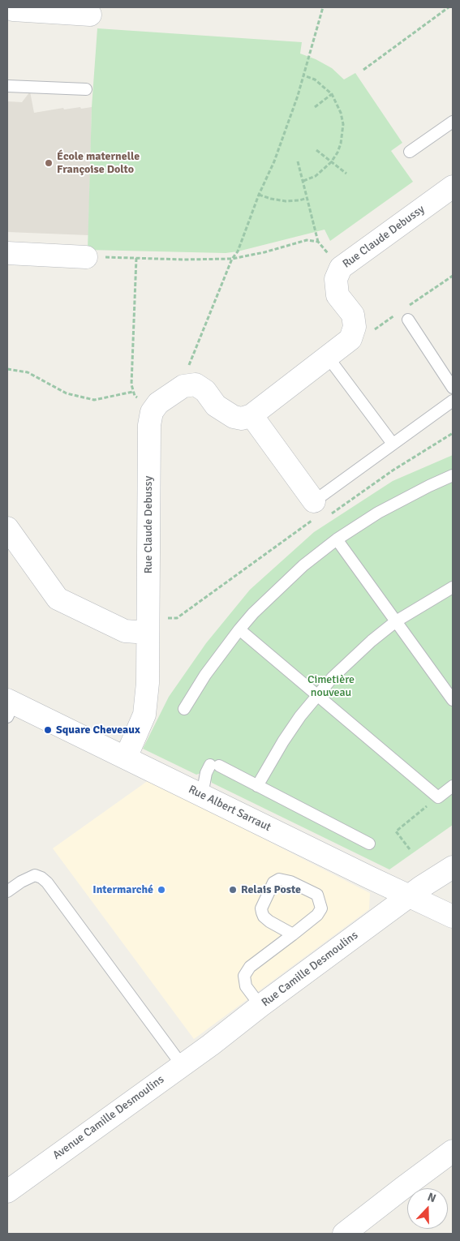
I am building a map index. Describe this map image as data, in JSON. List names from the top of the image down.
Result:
{
  "streets": {
    "street": [
      "Rue Claude Debussy",
      "Rue Albert Sarraut",
      "Rue Camille Desmoulins",
      "Avenue Camille Desmoulins"
    ]
  },
  "crossings": [
    ["Rue Claude Debussy", "Rue Albert Sarraut"],
    ["Rue Albert Sarraut", "Rue Camille Desmoulins"],
    ["Rue Camille Desmoulins", "Avenue Camille Desmoulins"]
  ],
  "parks": ["Cimetière nouveau"],
  "places": [
    "École maternelle Françoise Dolto",
    "Square Cheveaux",
    "Intermarché",
    "Relais Poste"
  ],
  "north": "top"
}
